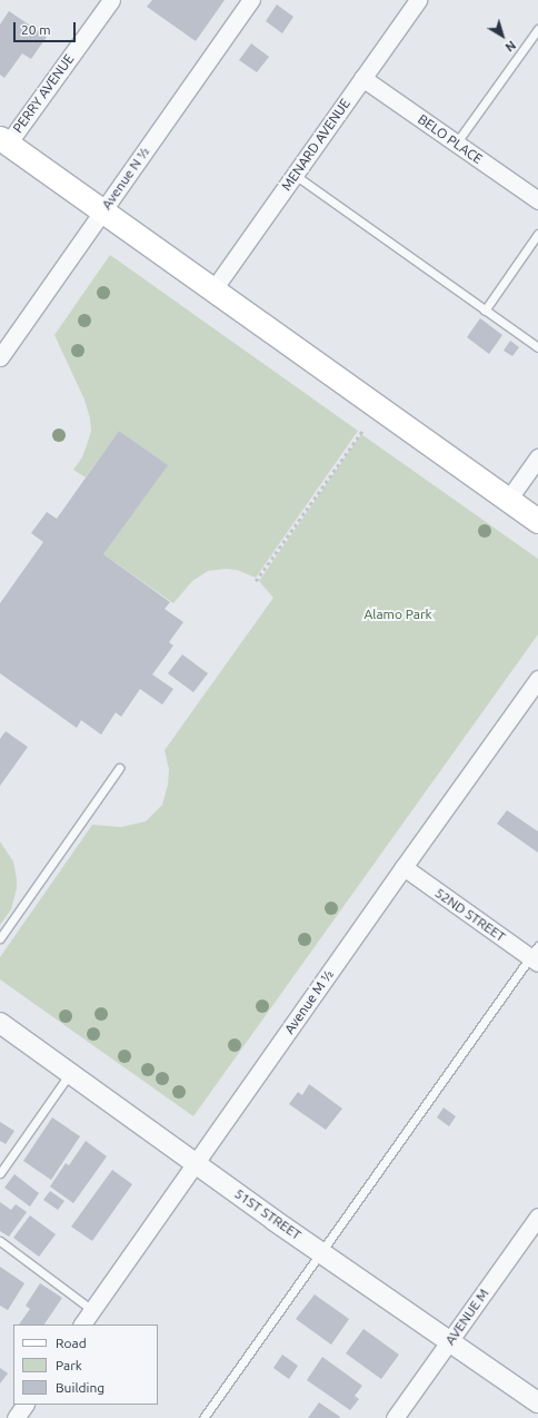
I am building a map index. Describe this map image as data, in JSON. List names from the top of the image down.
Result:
{
  "streets": {
    "street": [
      "PERRY AVENUE",
      "BELO PLACE",
      "MENARD AVENUE",
      "Avenue N ½",
      "52ND STREET",
      "Avenue M ½",
      "51ST STREET",
      "AVENUE M"
    ]
  },
  "crossings": [
    ["BELO PLACE", "MENARD AVENUE"],
    ["52ND STREET", "Avenue M ½"],
    ["Avenue M ½", "51ST STREET"],
    ["51ST STREET", "AVENUE M"]
  ],
  "parks": ["Alamo Park"],
  "legend": ["Road", "Park", "Building"],
  "scale_bar": "20 m",
  "north": "bottom right"
}
